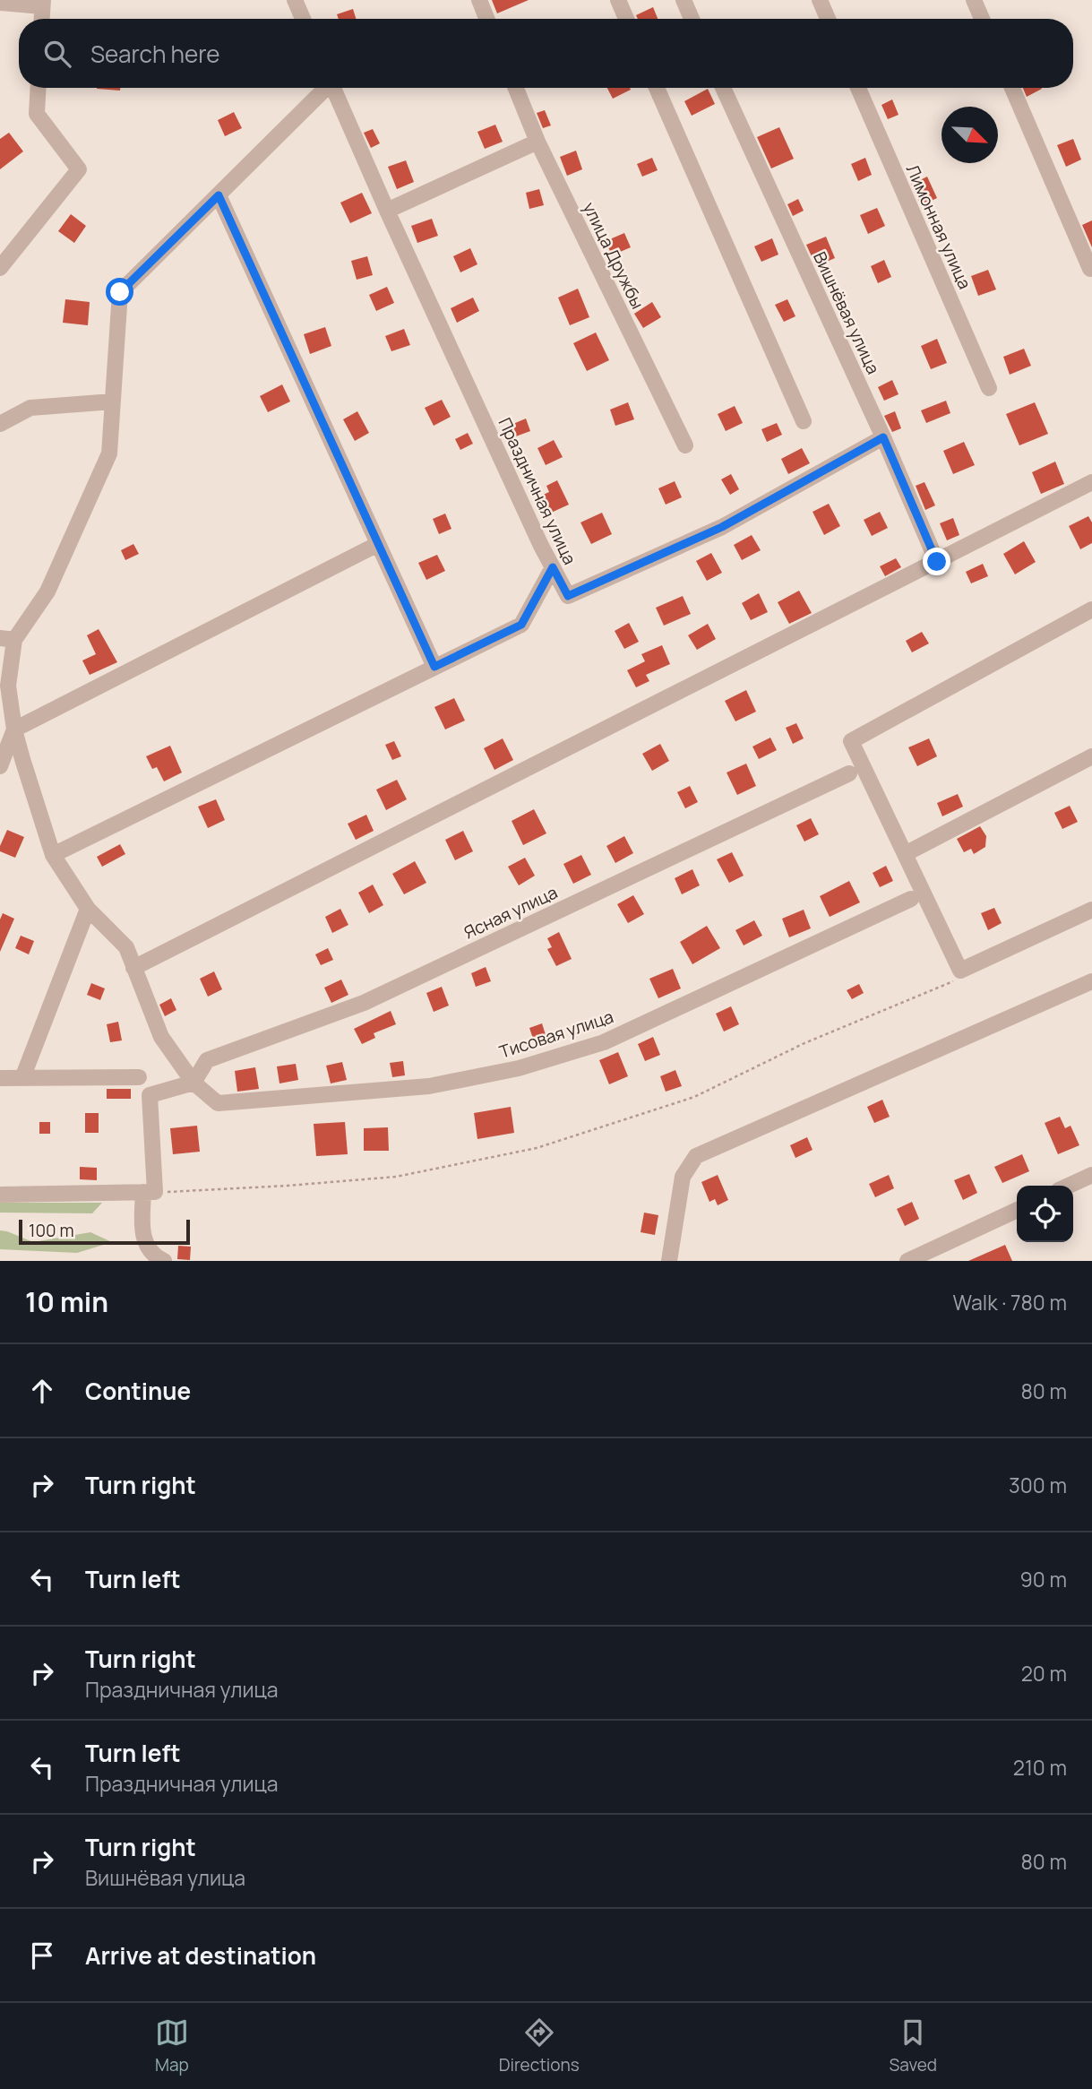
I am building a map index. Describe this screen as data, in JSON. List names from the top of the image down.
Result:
{
  "streets": {
    "street": [
      "Лимонная улица",
      "улица Дружбы",
      "Вишнёвая улица",
      "Праздничная улица",
      "Ясная улица",
      "Тисовая улица"
    ]
  },
  "crossings": [
    ["Вишнёвая улица", "Праздничная улица"],
    ["Ясная улица", "Тисовая улица"]
  ],
  "scale_bar": "100 m",
  "north": "bottom right",
  "page": {
    "search": "Search here",
    "scale": "100 m",
    "heading": ["10 min", "Walk · 780 m"],
    "list": [
      ["Continue", "80 m"],
      ["Turn right", "300 m"],
      ["Turn left", "90 m"],
      ["Turn right", "Праздничная улица", "20 m"],
      ["Turn left", "Праздничная улица", "210 m"],
      ["Turn right", "Вишнёвая улица", "80 m"],
      "Arrive at destination"
    ],
    "nav": ["Map", "Directions", "Saved"]
  }
}
